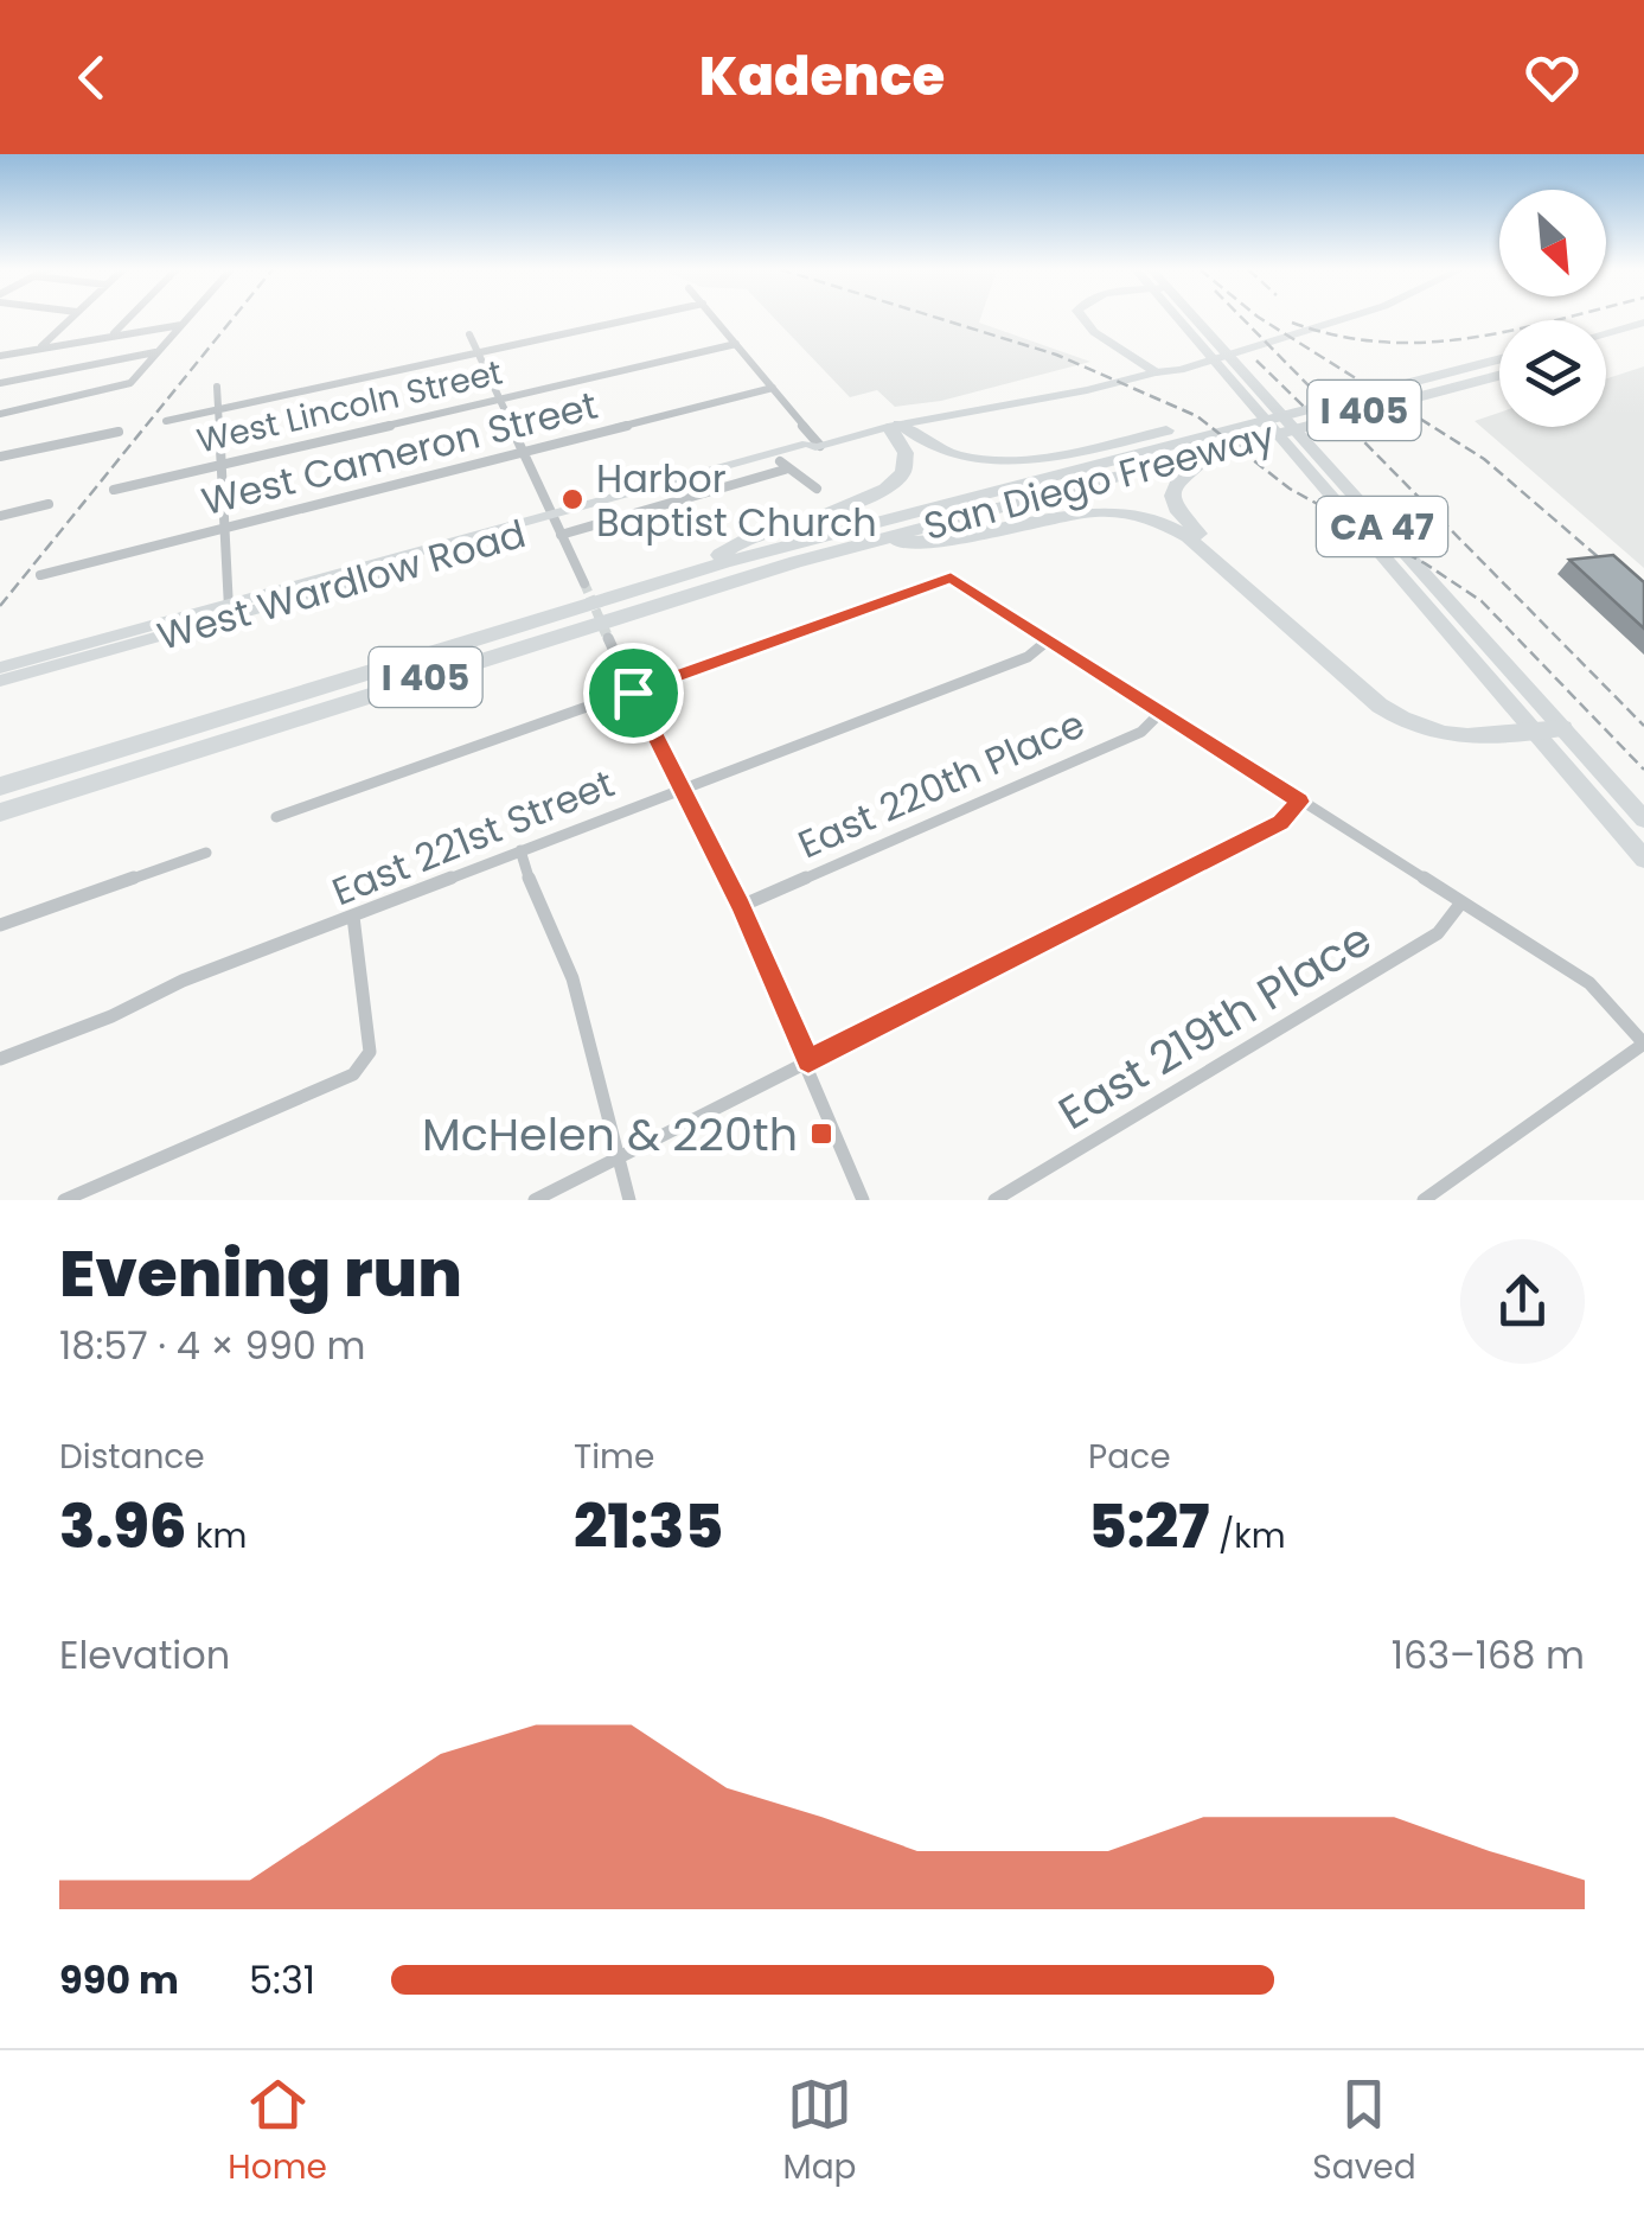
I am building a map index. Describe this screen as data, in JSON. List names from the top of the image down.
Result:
{
  "streets": {
    "highway": ["I 405", "San Diego Freeway"],
    "main road": ["CA 47", "West Wardlow Road"],
    "street": [
      "West Lincoln Street",
      "West Cameron Street",
      "East 220th Place",
      "East 221st Street",
      "East 219th Place"
    ]
  },
  "places": {
    "other": ["Harbor Baptist Church"],
    "transit": ["McHelen & 220th"]
  },
  "north": "bottom right",
  "page": {
    "header": "Kadence",
    "heading": ["Evening run", "18:57 · 4 × 990 m"],
    "stats": [
      ["Distance", "3.96 km"],
      ["Time", "21:35"],
      ["Pace", "5:27 /km"]
    ],
    "chart": ["Elevation", "163–168 m"],
    "list": [
      {
        "name": "990 m",
        "note": "5:31"
      }
    ],
    "tabs": ["Home", "Map", "Saved"]
  }
}
